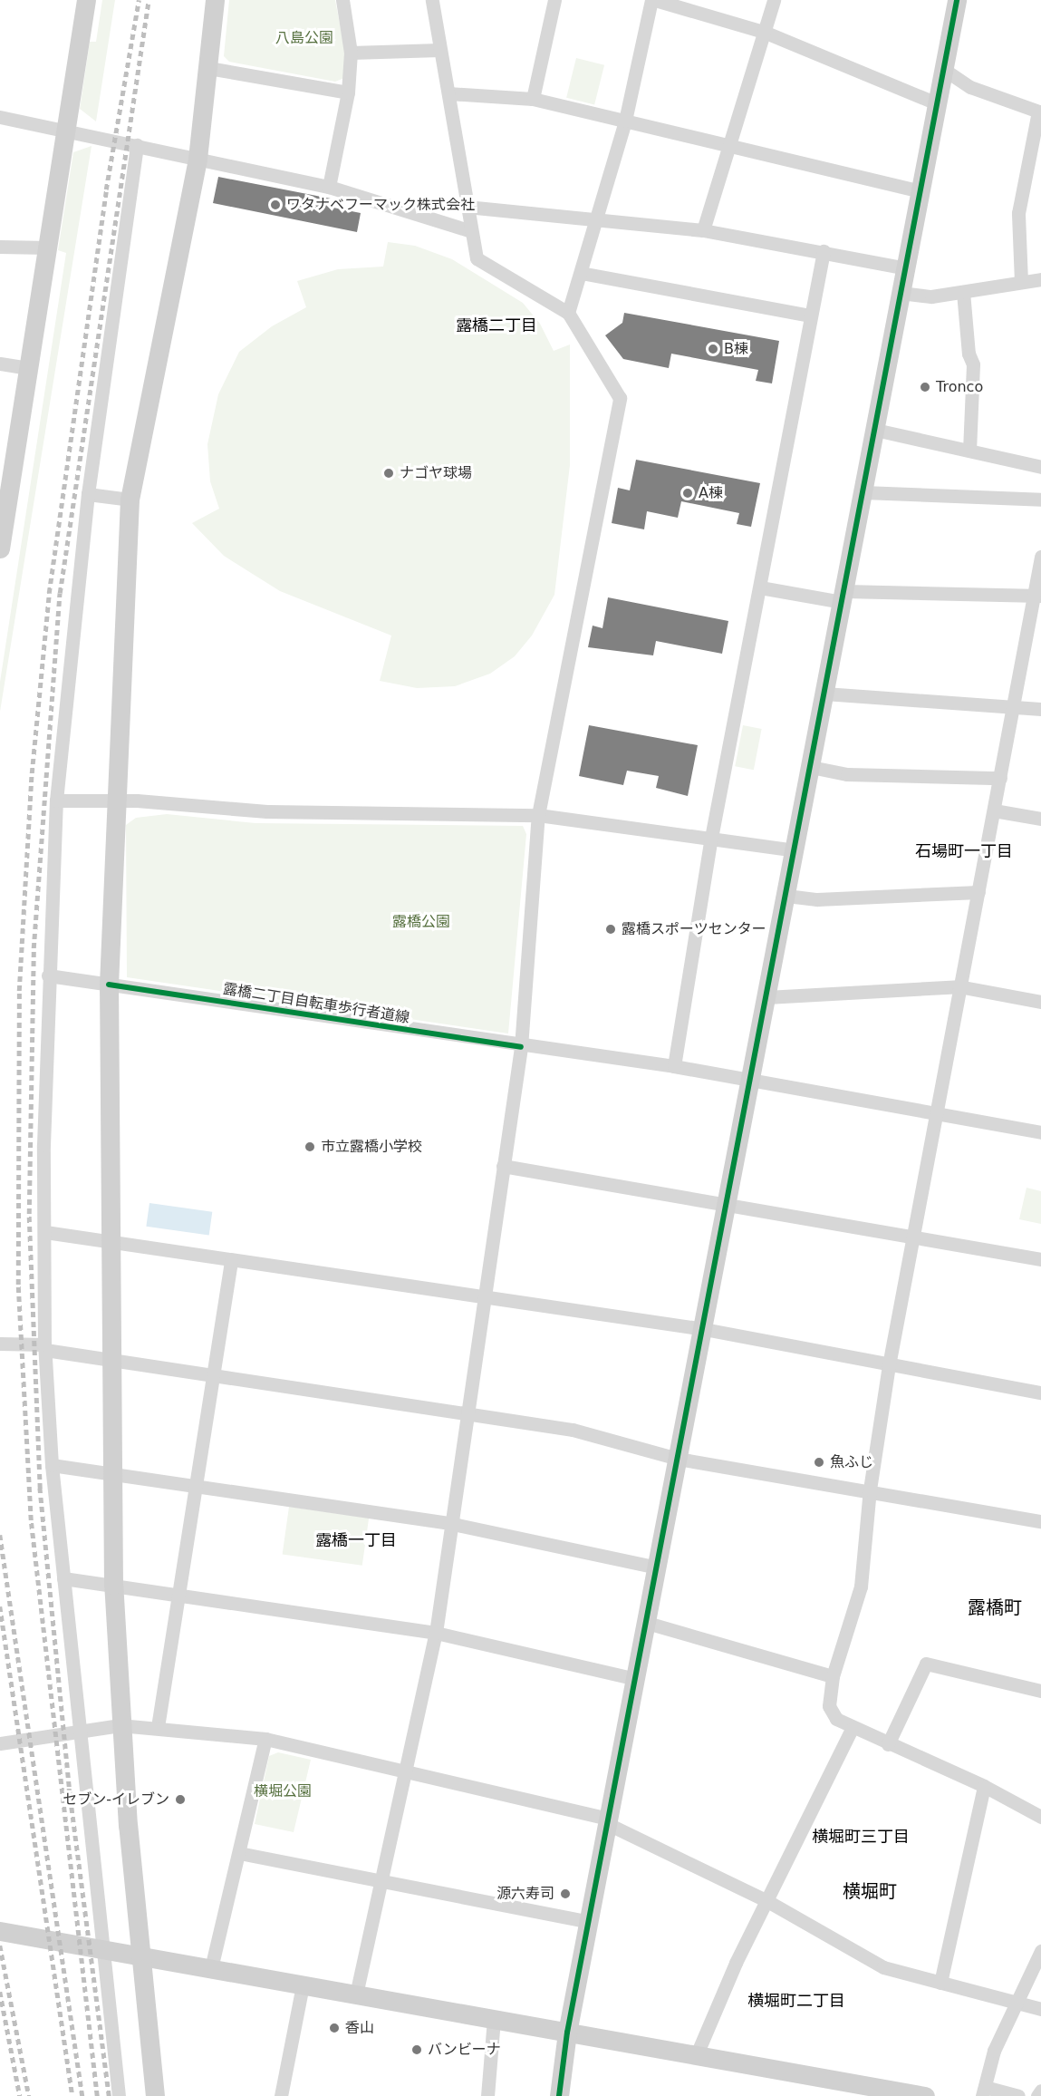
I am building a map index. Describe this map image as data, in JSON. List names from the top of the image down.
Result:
{
  "streets": {
    "street": ["露橋二丁目自転車歩行者道線"]
  },
  "districts": [
    "露橋二丁目",
    "石場町一丁目",
    "露橋一丁目",
    "露橋町",
    "横堀町三丁目",
    "横堀町",
    "横堀町二丁目"
  ],
  "parks": ["八島公園", "露橋公園", "横堀公園"],
  "places": [
    "ワタナベフーマック株式会社",
    "B棟",
    "Tronco",
    "ナゴヤ球場",
    "A棟",
    "露橋スポーツセンター",
    "市立露橋小学校",
    "魚ふじ",
    "セブン-イレブン",
    "源六寿司",
    "香山",
    "バンビーナ"
  ]
}
